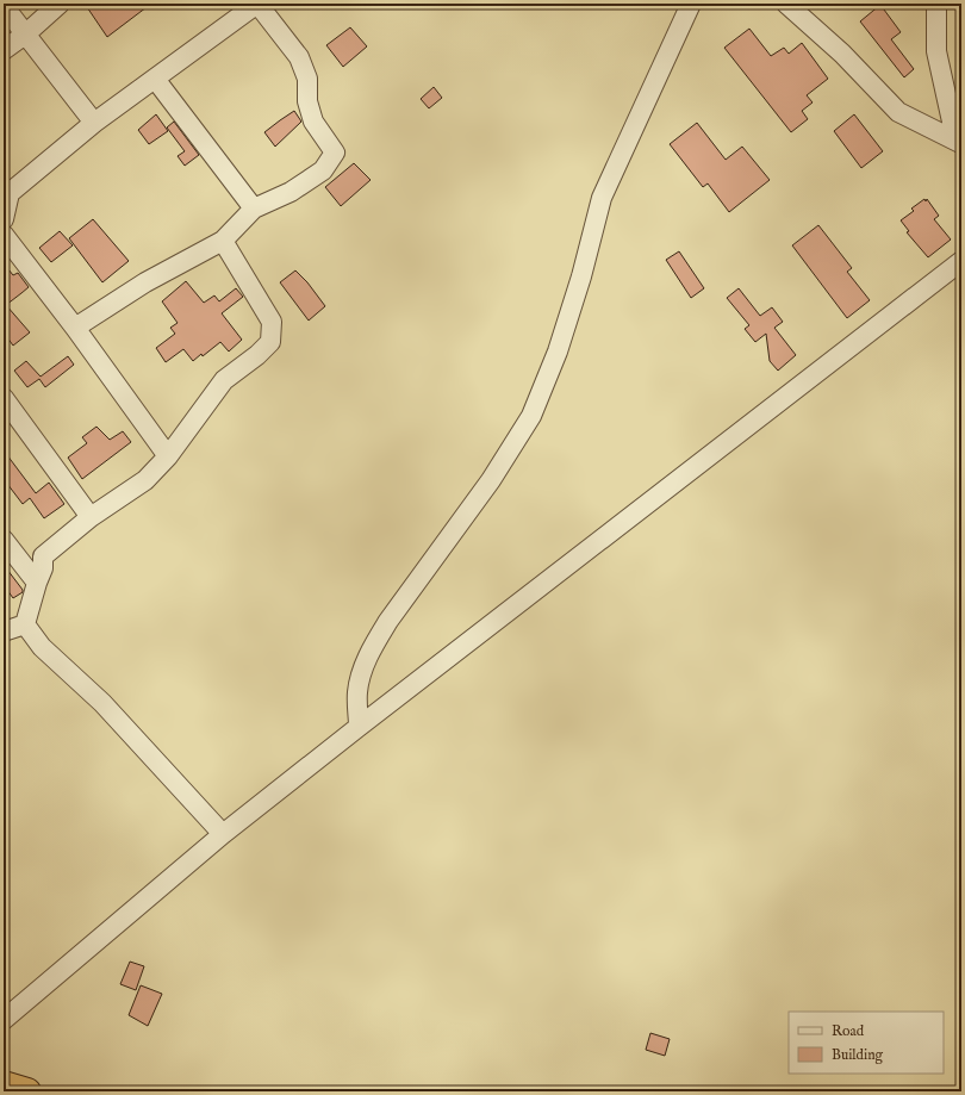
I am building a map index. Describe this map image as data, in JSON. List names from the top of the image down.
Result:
{
  "legend": ["Road", "Building"]
}
